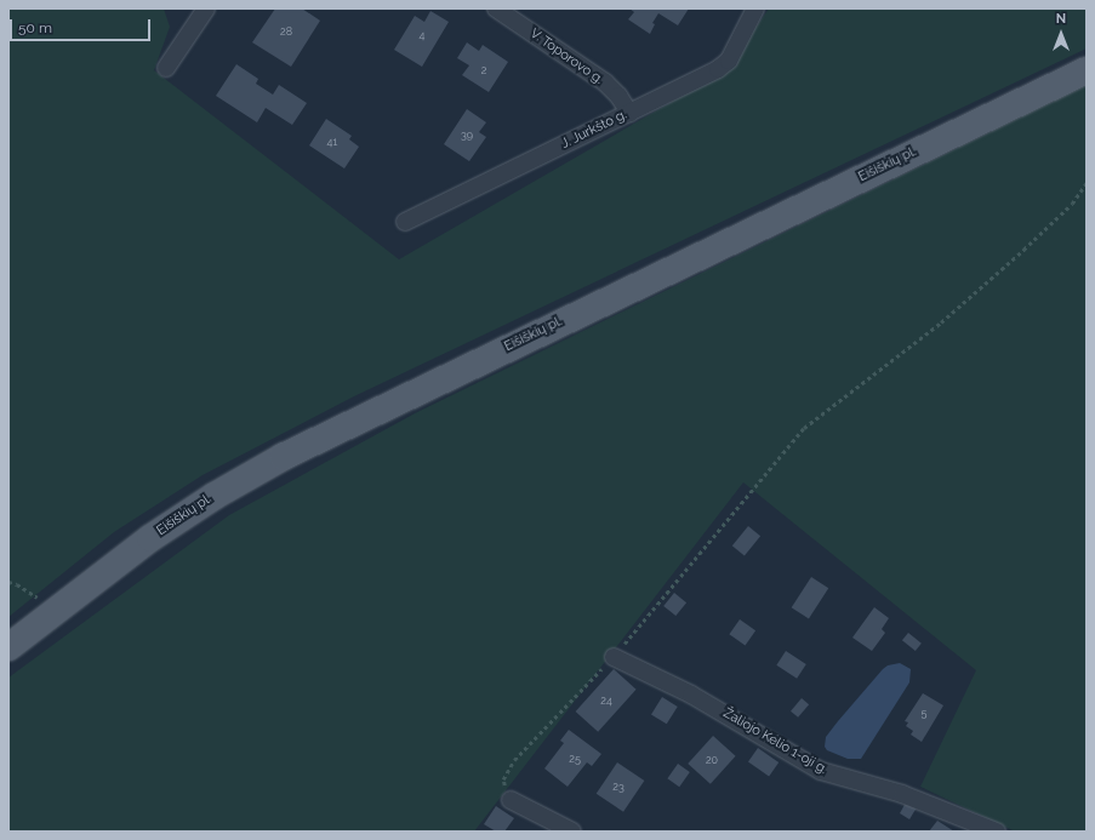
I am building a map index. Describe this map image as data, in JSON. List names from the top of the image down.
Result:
{
  "streets": {
    "main road": ["Eišiškių pl."],
    "street": ["V. Toporovo g.", "J. Jurkšto g.", "Žaliojo Kelio 1-oji g."]
  },
  "crossings": [
    ["V. Toporovo g.", "J. Jurkšto g."]
  ],
  "house_numbers": [
    "28",
    "4",
    "2",
    "39",
    "41",
    "24",
    "5",
    "25",
    "20",
    "23"
  ],
  "scale_bar": "50 m",
  "north": "top"
}
